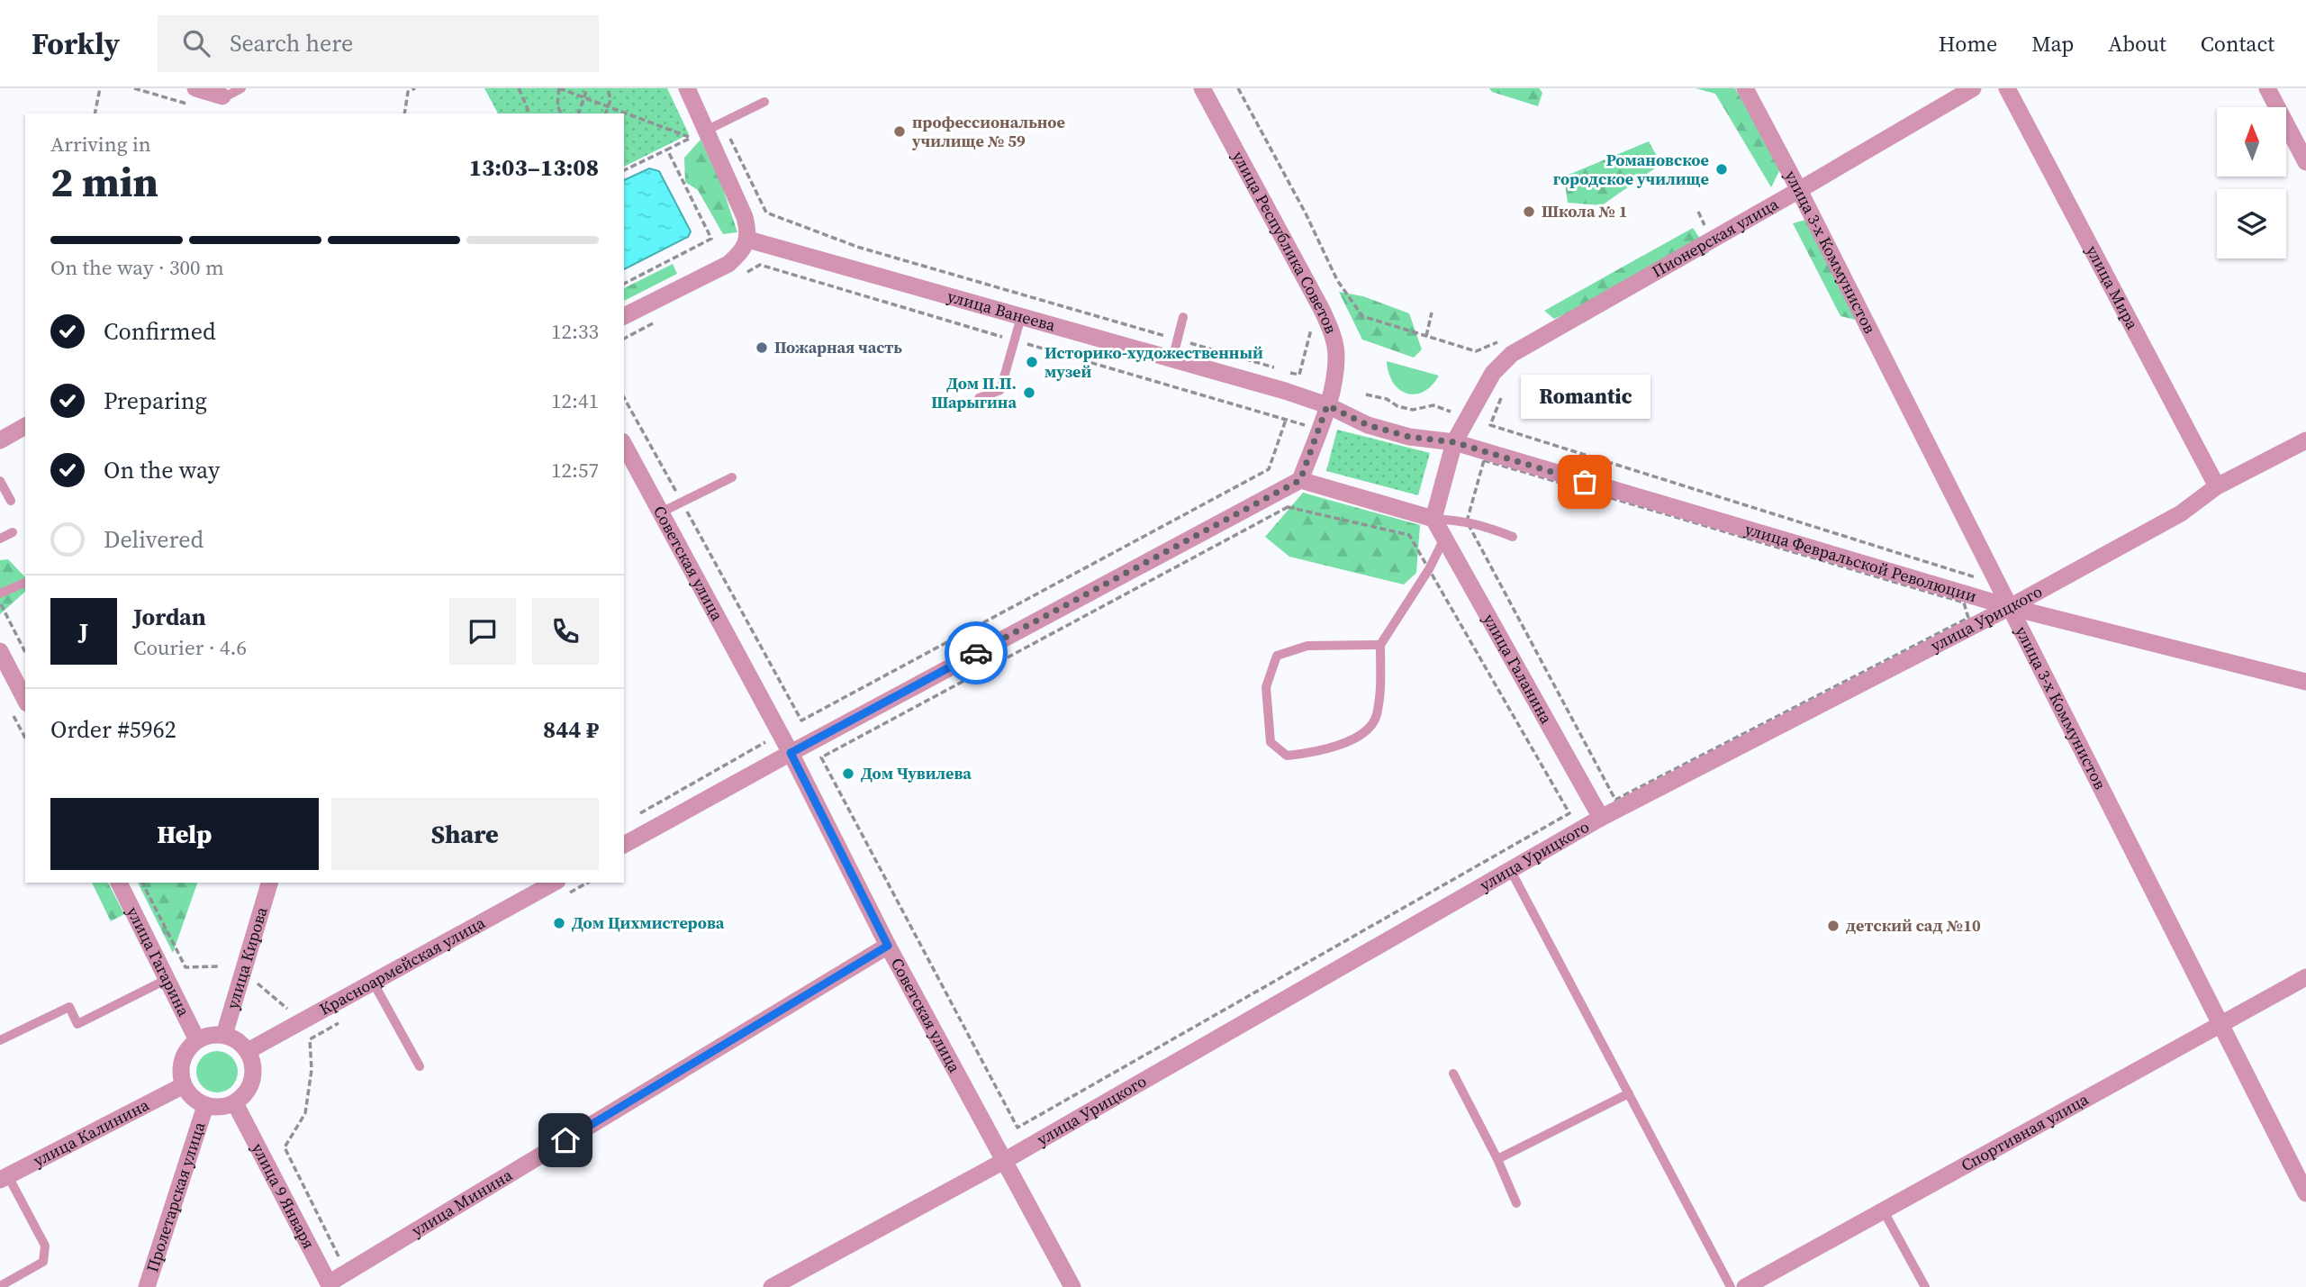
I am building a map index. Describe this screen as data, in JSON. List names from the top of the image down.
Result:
{
  "streets": {
    "street": [
      "Пионерская улица",
      "улица Республика Советов",
      "улица 3-х Коммунистов",
      "улица Мира",
      "улица Ванеева",
      "Советская улица",
      "улица Февральской Революции",
      "улица Урицкого",
      "улица Галанина",
      "улица Кирова",
      "улица Гагарина",
      "Красноармейская улица",
      "улица Калинина",
      "Спортивная улица",
      "улица 9 Января",
      "Пролетарская улица",
      "улица Минина"
    ]
  },
  "crossings": [
    ["Пионерская улица", "улица 3-х Коммунистов"],
    ["Пионерская улица", "улица Февральской Революции"],
    ["Пионерская улица", "улица Галанина"],
    ["улица Республика Советов", "улица Ванеева"],
    ["улица Республика Советов", "улица Февральской Революции"],
    ["улица 3-х Коммунистов", "улица Февральской Революции"],
    ["улица 3-х Коммунистов", "улица Урицкого"],
    ["улица 3-х Коммунистов", "Спортивная улица"],
    ["улица Мира", "улица Урицкого"],
    ["улица Ванеева", "улица Февральской Революции"],
    ["Советская улица", "улица Урицкого"],
    ["Советская улица", "улица Минина"],
    ["улица Февральской Революции", "улица Урицкого"],
    ["улица Урицкого", "улица Галанина"],
    ["улица Кирова", "улица Гагарина"],
    ["улица Кирова", "Красноармейская улица"],
    ["улица Кирова", "улица Калинина"],
    ["улица Кирова", "улица 9 Января"],
    ["улица Кирова", "Пролетарская улица"],
    ["улица Гагарина", "Красноармейская улица"],
    ["улица Гагарина", "улица Калинина"],
    ["улица Гагарина", "улица 9 Января"],
    ["улица Гагарина", "Пролетарская улица"],
    ["Красноармейская улица", "улица Калинина"],
    ["Красноармейская улица", "улица 9 Января"],
    ["Красноармейская улица", "Пролетарская улица"],
    ["улица Калинина", "улица 9 Января"],
    ["улица Калинина", "Пролетарская улица"],
    ["улица 9 Января", "Пролетарская улица"],
    ["улица 9 Января", "улица Минина"]
  ],
  "places": [
    "профессиональное училище № 59",
    "Романовское городское училище",
    "Школа № 1",
    "Пожарная часть",
    "Историко-художественный музей",
    "Дом П.П. Шарыгина",
    "Romantic",
    "Дом Чувилева",
    "Дом Цихмистерова",
    "детский сад №10"
  ],
  "north": "top",
  "page": {
    "header": "Forkly",
    "search": "Search here",
    "nav": [
      "Home",
      "Map",
      "About",
      "Contact"
    ],
    "heading": ["2 min", "Arriving in", "13:03–13:08"],
    "panel": [
      "Jordan",
      "Courier · 4.6",
      "Order #5962",
      "844 ₽"
    ],
    "bar": "On the way · 300 m",
    "list": [
      ["Confirmed", "12:33"],
      ["Preparing", "12:41"],
      ["On the way", "12:57"],
      "Delivered"
    ],
    "bubble": "Romantic",
    "round": "J",
    "buttons": ["Help", "Share"]
  }
}
